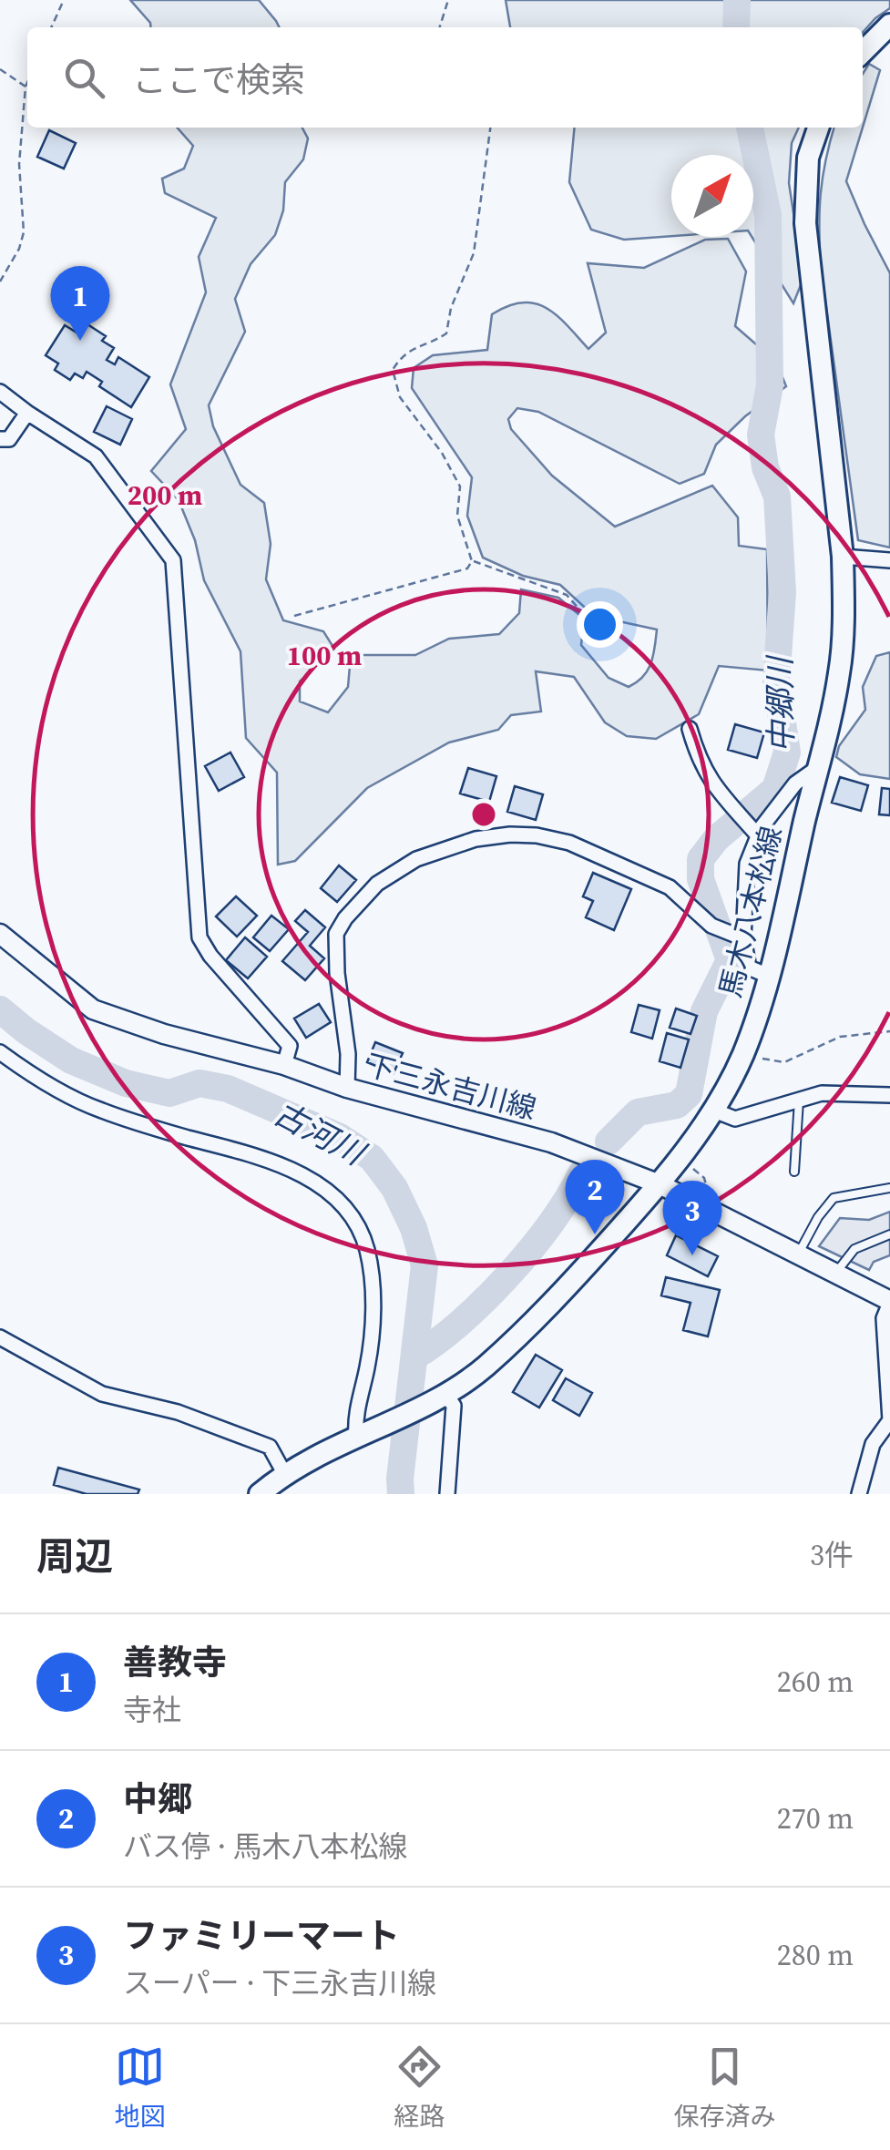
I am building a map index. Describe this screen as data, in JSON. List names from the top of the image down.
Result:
{
  "streets": {
    "main road": ["馬木八本松線", "下三永吉川線"]
  },
  "crossings": [
    ["馬木八本松線", "下三永吉川線"]
  ],
  "water": ["中郷川", "古河川"],
  "north": "top right",
  "page": {
    "search": "ここで検索",
    "pins": ["1", "2", "3"],
    "heading": ["周辺", "3件"],
    "list": [
      {
        "mark": "1",
        "name": "善教寺",
        "note": "寺社",
        "value": "260 m"
      },
      {
        "mark": "2",
        "name": "中郷",
        "note": "バス停 · 馬木八本松線",
        "value": "270 m"
      },
      {
        "mark": "3",
        "name": "ファミリーマート",
        "note": "スーパー · 下三永吉川線",
        "value": "280 m"
      }
    ],
    "nav": ["地図", "経路", "保存済み"]
  },
  "rings": ["200 m", "100 m"]
}
